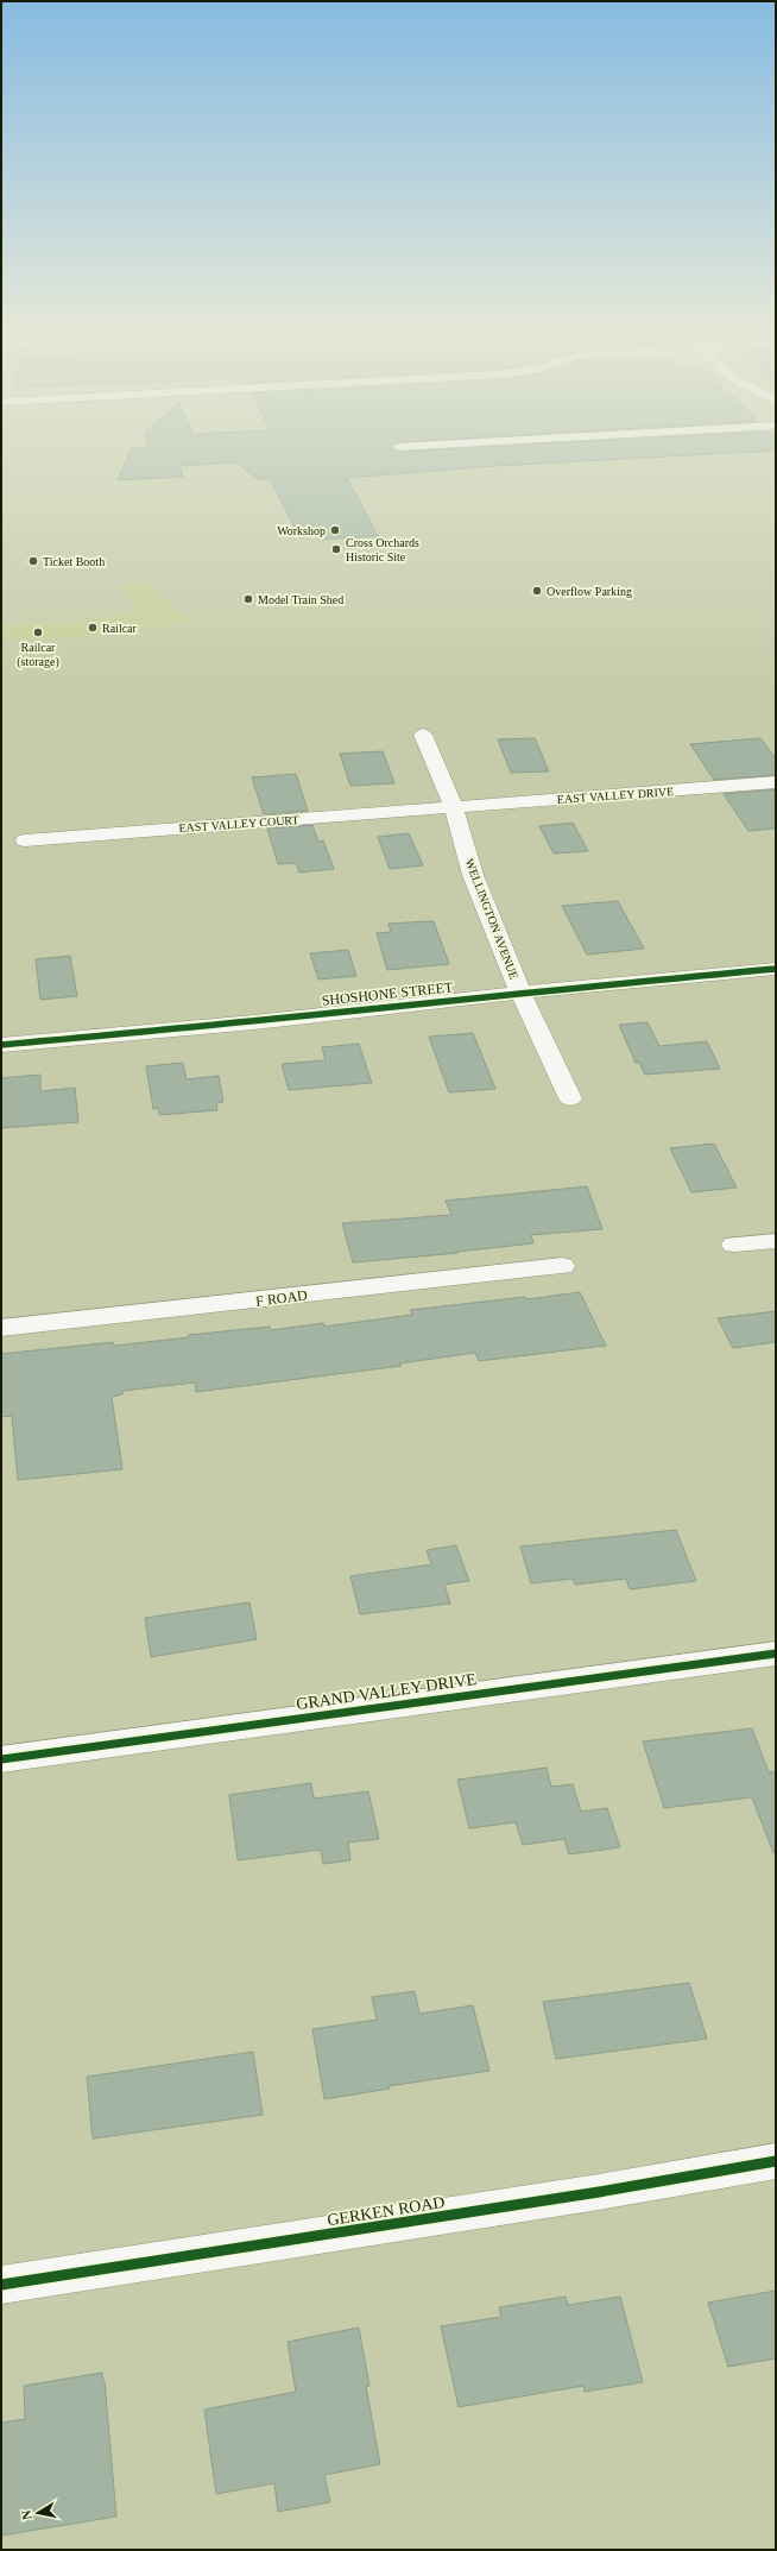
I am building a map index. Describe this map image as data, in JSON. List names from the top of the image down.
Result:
{
  "streets": {
    "street": [
      "EAST VALLEY DRIVE",
      "EAST VALLEY COURT",
      "WELLINGTON AVENUE",
      "SHOSHONE STREET",
      "F ROAD",
      "GRAND VALLEY DRIVE",
      "GERKEN ROAD"
    ]
  },
  "crossings": [
    ["EAST VALLEY DRIVE", "EAST VALLEY COURT"],
    ["EAST VALLEY DRIVE", "WELLINGTON AVENUE"],
    ["EAST VALLEY COURT", "WELLINGTON AVENUE"],
    ["WELLINGTON AVENUE", "SHOSHONE STREET"]
  ],
  "places": [
    "Workshop",
    "Cross Orchards Historic Site",
    "Ticket Booth",
    "Overflow Parking",
    "Model Train Shed",
    "Railcar",
    "Railcar (storage)"
  ],
  "north": "left"
}
